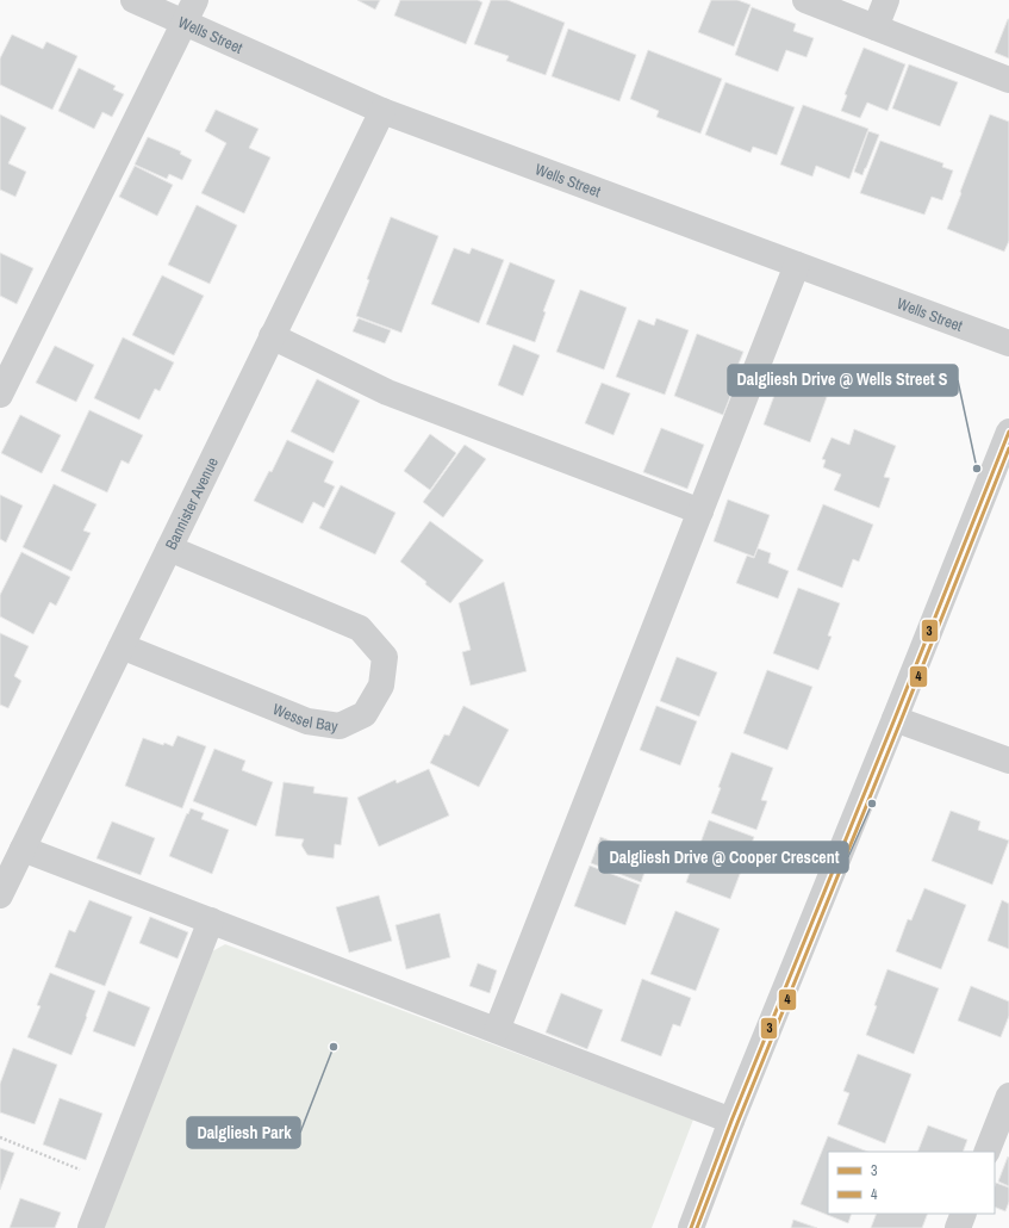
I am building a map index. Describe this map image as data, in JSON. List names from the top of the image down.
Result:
{
  "streets": {
    "street": ["Wells Street", "Bannister Avenue", "Wessel Bay"]
  },
  "crossings": [
    ["Wells Street", "Bannister Avenue"],
    ["Bannister Avenue", "Wessel Bay"]
  ],
  "places": ["Dalgliesh Drive @ Wells Street S", "Dalgliesh Drive @ Cooper Crescent", "Dalgliesh Park"],
  "lines": ["transit line 3", "transit line 4"],
  "legend": ["3", "4"]
}
